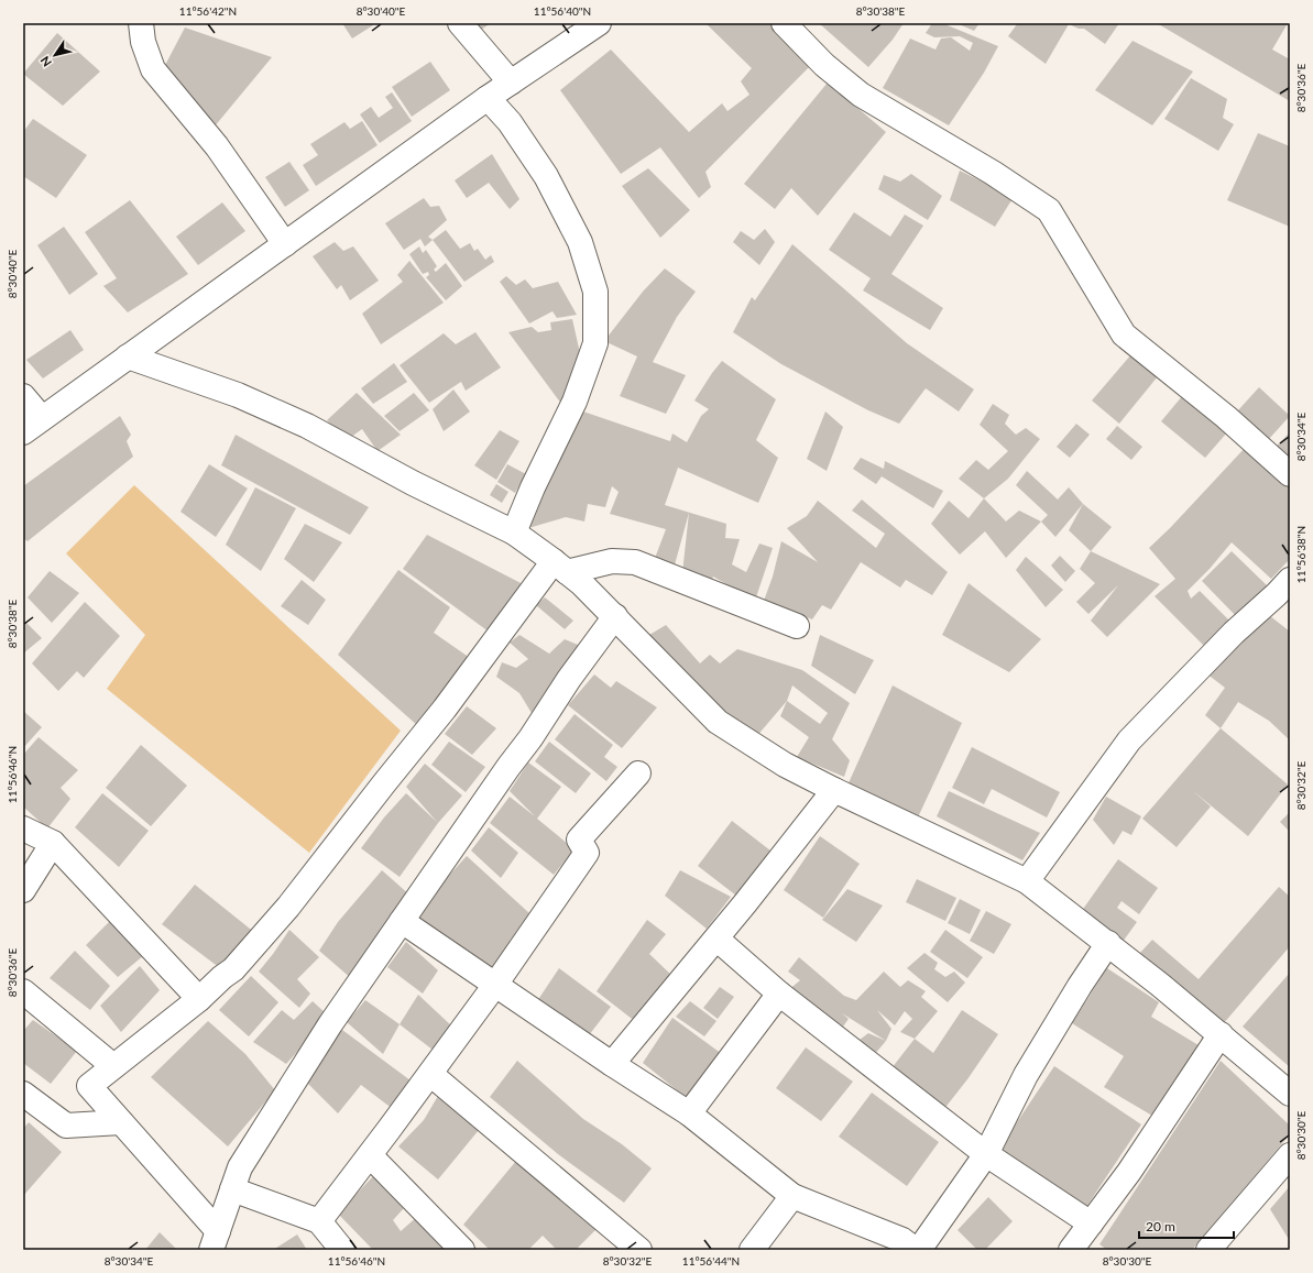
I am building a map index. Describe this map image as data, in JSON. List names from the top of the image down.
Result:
{
  "scale_bar": "20 m",
  "north": "bottom left",
  "coordinates": [
    "11°56'42\"N",
    "8°30'40\"E",
    "11°56'40\"N",
    "8°30'38\"E",
    "8°30'36\"E",
    "8°30'34\"E",
    "11°56'38\"N",
    "11°56'46\"N",
    "8°30'32\"E",
    "8°30'30\"E",
    "11°56'44\"N"
  ]
}
